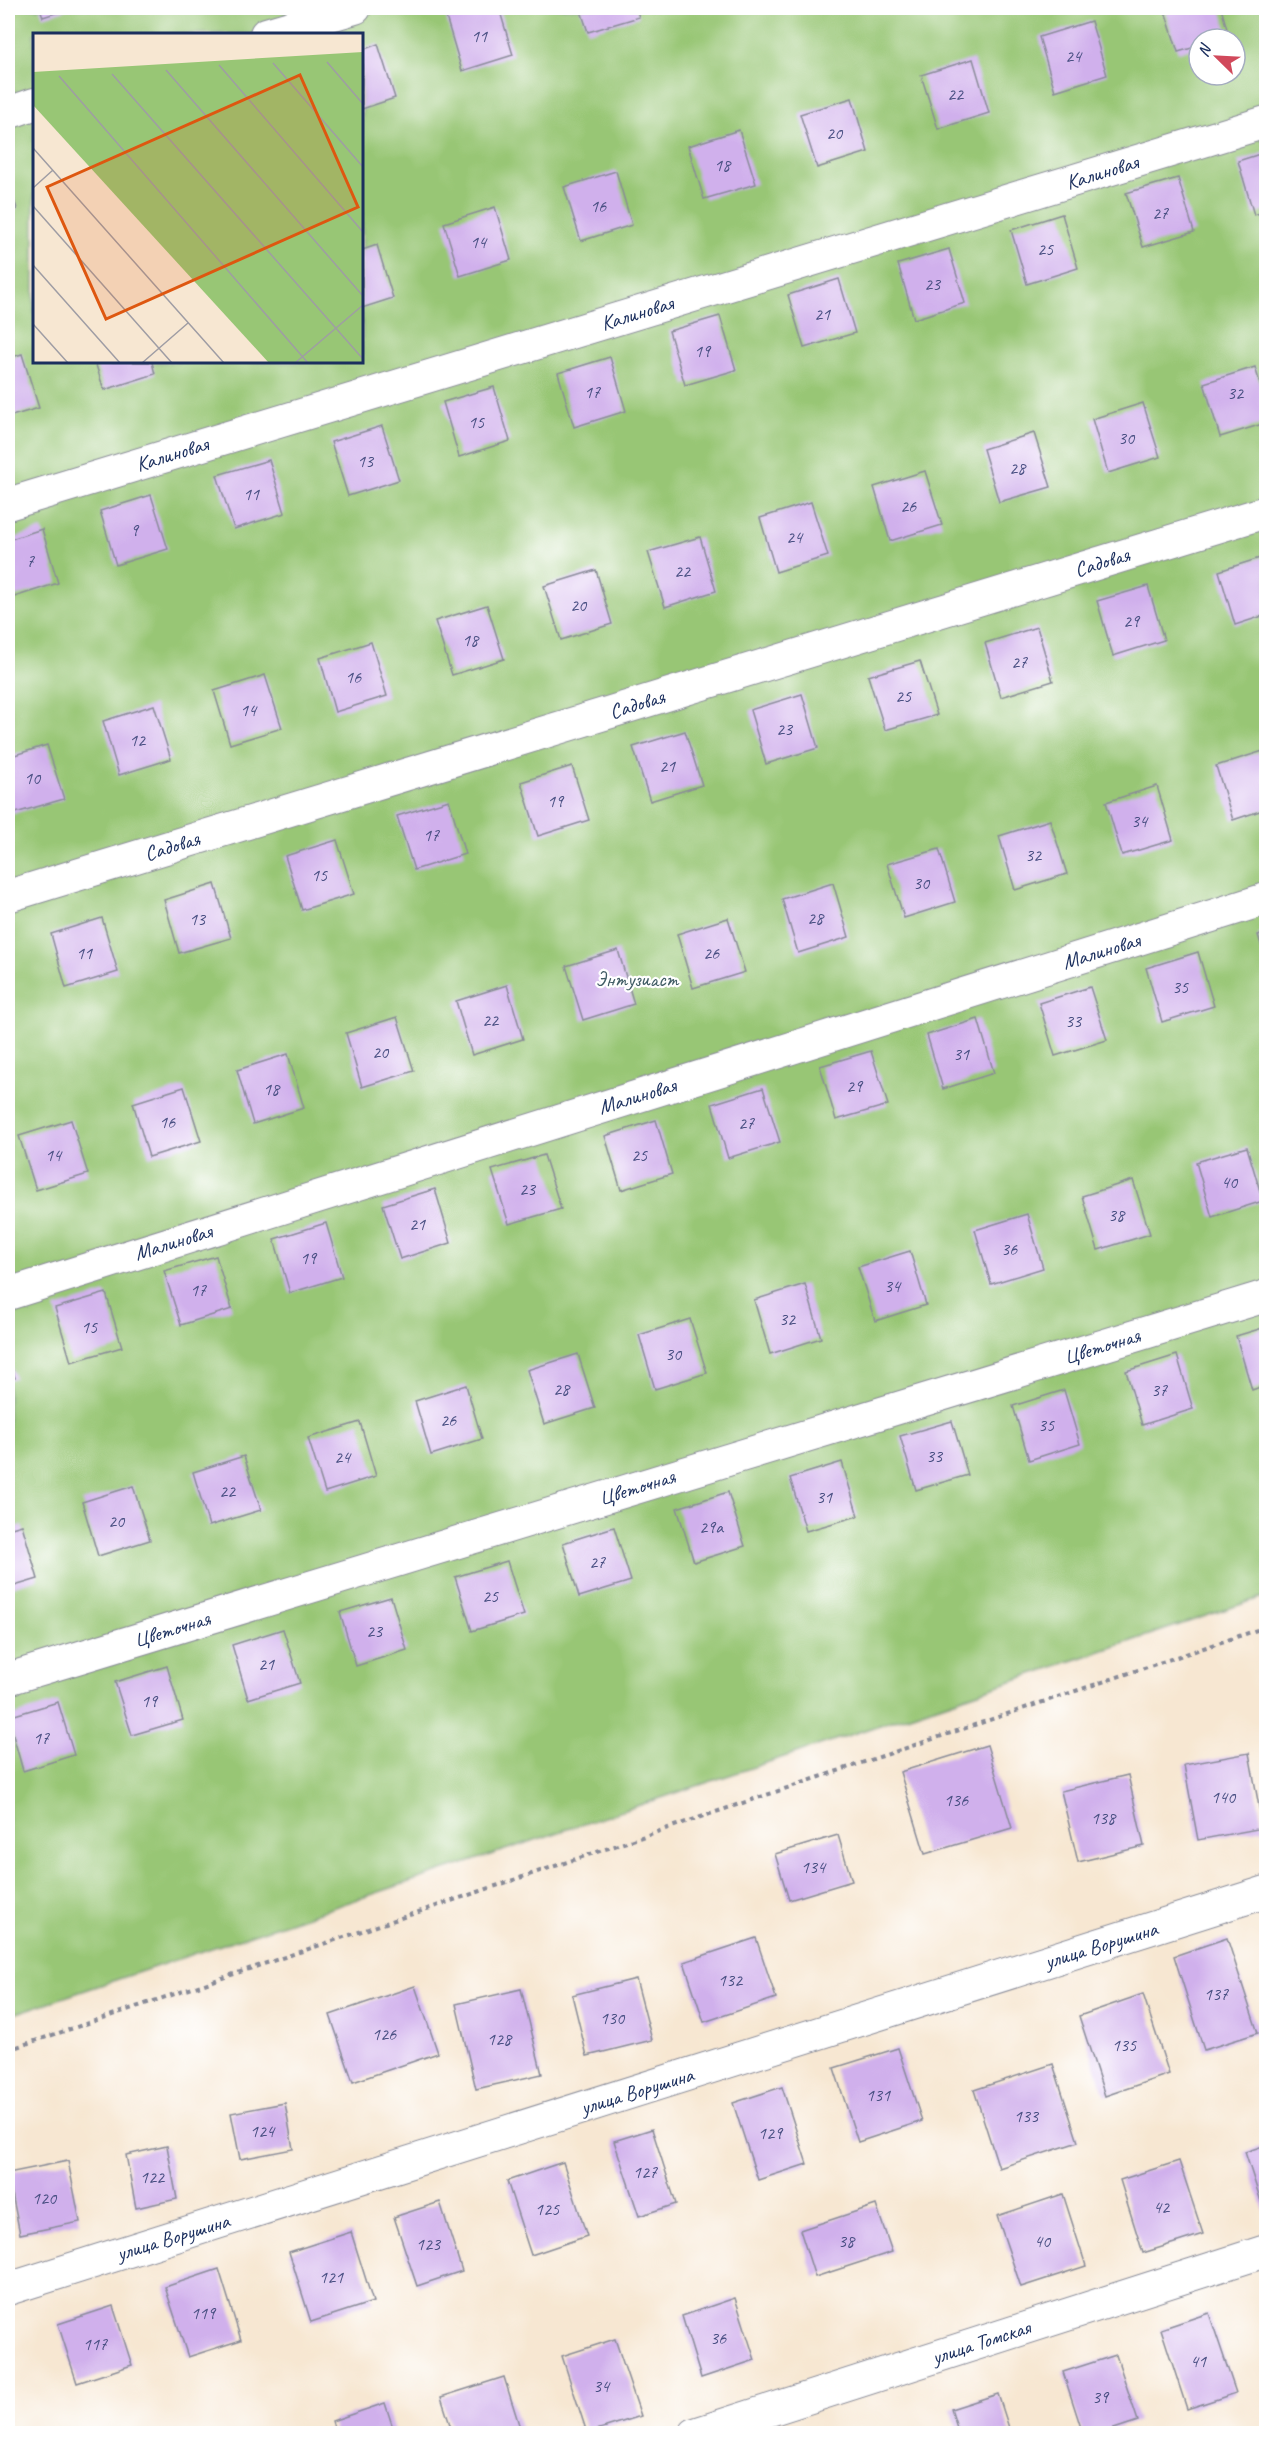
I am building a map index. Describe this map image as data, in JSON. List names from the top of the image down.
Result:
{
  "streets": {
    "street": [
      "Калиновая",
      "Садовая",
      "Малиновая",
      "Цветочная",
      "улица Ворушина",
      "улица Томская"
    ]
  },
  "parks": ["Энтузиаст"],
  "house_numbers": [
    "11",
    "24",
    "22",
    "20",
    "18",
    "16",
    "27",
    "14",
    "25",
    "23",
    "21",
    "19",
    "17",
    "32",
    "15",
    "30",
    "13",
    "28",
    "11",
    "26",
    "9",
    "24",
    "7",
    "22",
    "20",
    "29",
    "18",
    "27",
    "16",
    "25",
    "14",
    "23",
    "12",
    "21",
    "10",
    "19",
    "34",
    "17",
    "32",
    "15",
    "30",
    "28",
    "13",
    "11",
    "26",
    "35",
    "22",
    "33",
    "20",
    "31",
    "29",
    "18",
    "16",
    "27",
    "14",
    "25",
    "40",
    "23",
    "38",
    "21",
    "36",
    "19",
    "34",
    "17",
    "32",
    "15",
    "30",
    "28",
    "37",
    "26",
    "35",
    "33",
    "24",
    "22",
    "31",
    "20",
    "29а",
    "27",
    "25",
    "23",
    "21",
    "19",
    "17",
    "140",
    "136",
    "138",
    "134",
    "132",
    "137",
    "130",
    "126",
    "128",
    "135",
    "131",
    "133",
    "124",
    "129",
    "127",
    "122",
    "120",
    "42",
    "125",
    "38",
    "40",
    "123",
    "121",
    "119",
    "36",
    "117",
    "41",
    "34",
    "39"
  ],
  "north": "top left"
}
